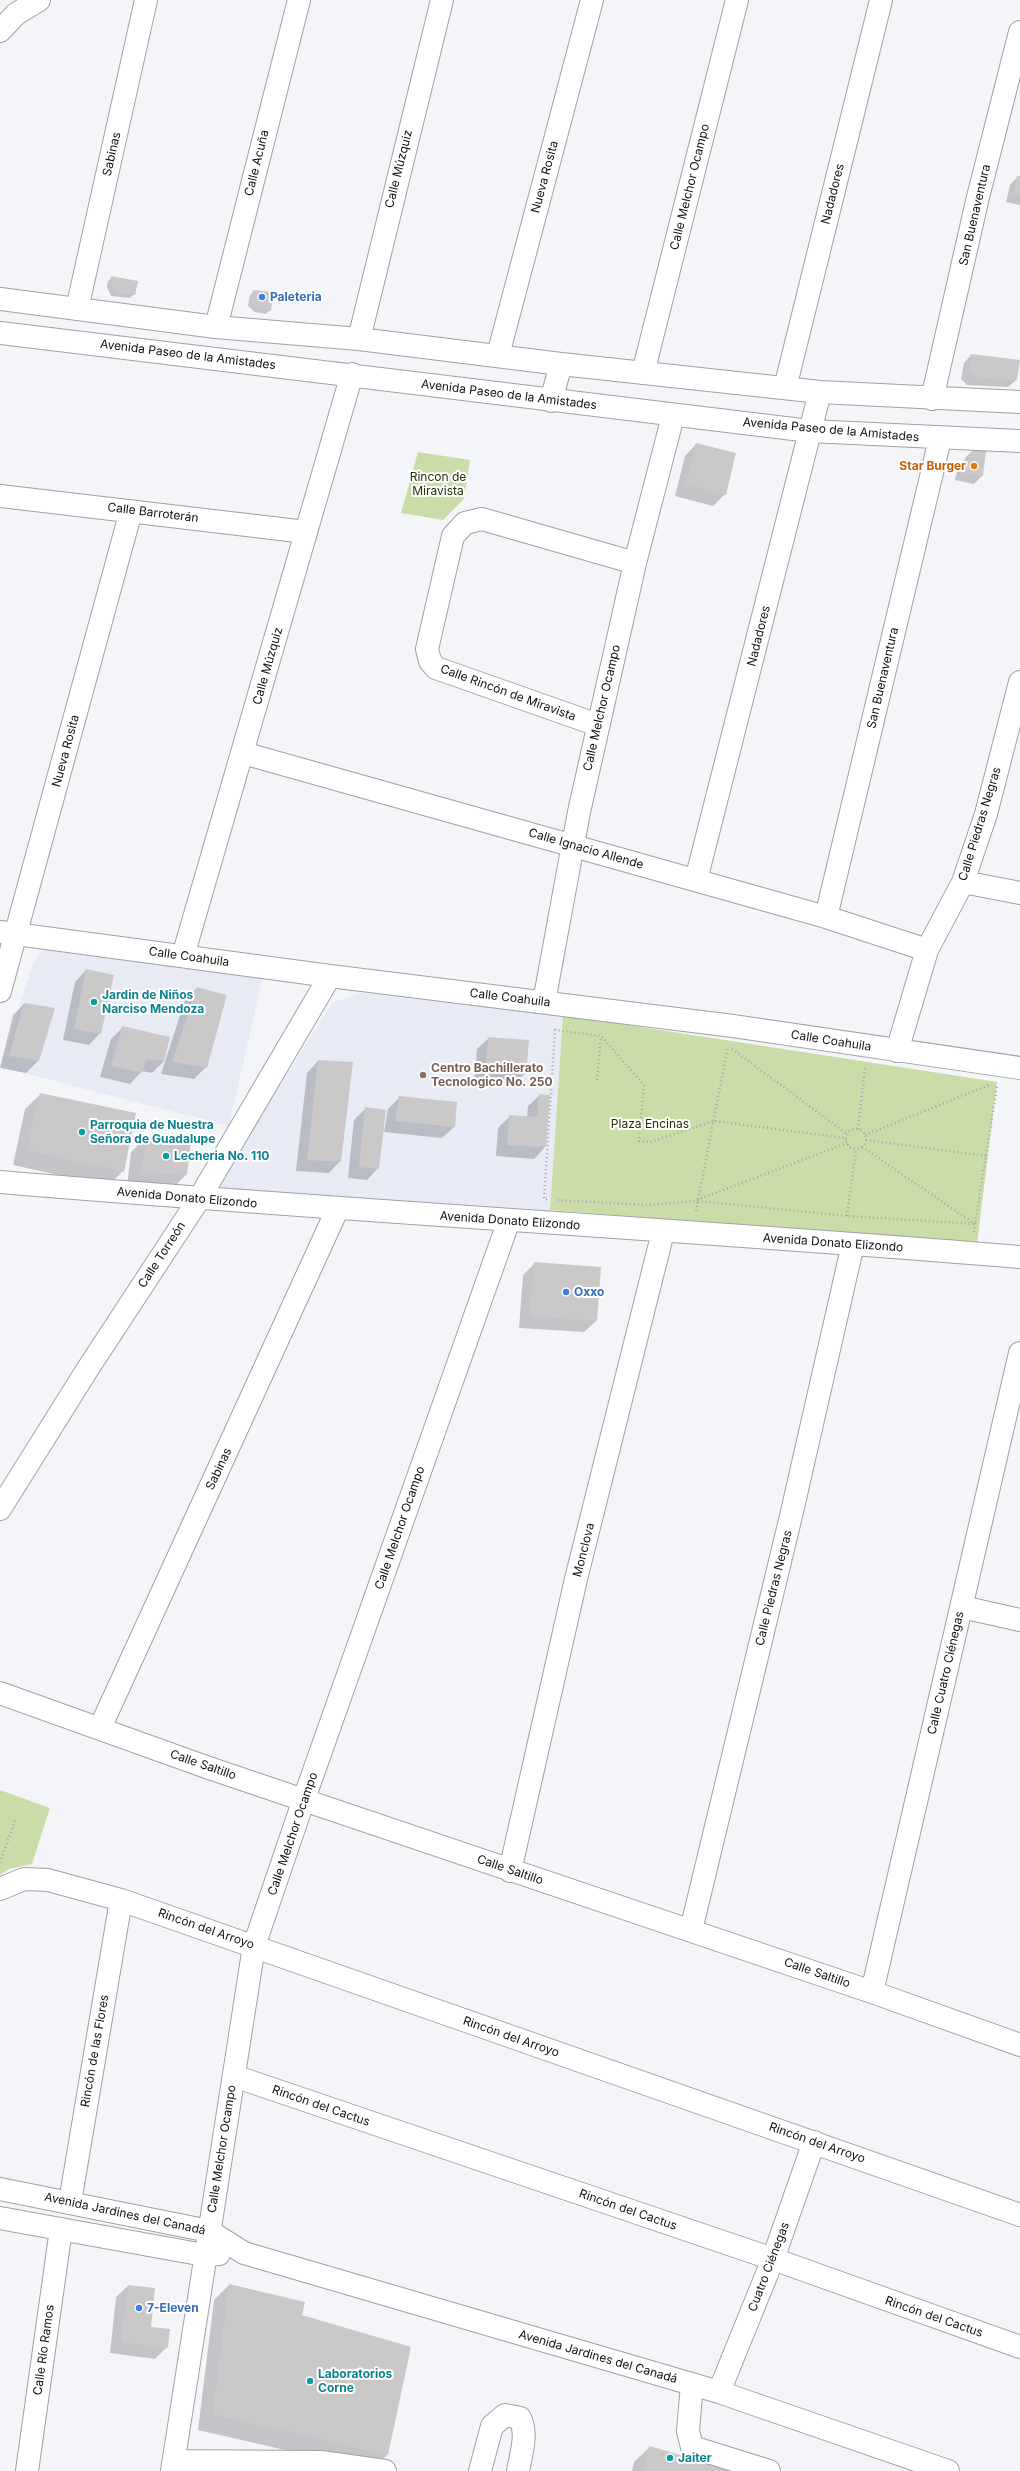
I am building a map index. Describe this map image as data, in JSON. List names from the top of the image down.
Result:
{
  "streets": {
    "street": [
      "Sabinas",
      "Calle Acuña",
      "Calle Múzquiz",
      "Nueva Rosita",
      "Calle Melchor Ocampo",
      "Nadadores",
      "San Buenaventura",
      "Avenida Paseo de la Amistades",
      "Calle Barroterán",
      "Calle Rincón de Miravista",
      "Calle Piedras Negras",
      "Calle Ignacio Allende",
      "Calle Coahuila",
      "Avenida Donato Elizondo",
      "Calle Torreón",
      "Monclova",
      "Calle Cuatro Ciénegas",
      "Calle Saltillo",
      "Rincón del Arroyo",
      "Rincón de las Flores",
      "Rincón del Cactus",
      "Avenida Jardines del Canadá",
      "Cuatro Ciénegas",
      "Calle Río Ramos"
    ]
  },
  "crossings": [
    ["Sabinas", "Avenida Donato Elizondo"],
    ["Sabinas", "Calle Saltillo"],
    ["Calle Múzquiz", "Avenida Paseo de la Amistades"],
    ["Calle Múzquiz", "Calle Barroterán"],
    ["Calle Múzquiz", "Calle Ignacio Allende"],
    ["Calle Múzquiz", "Calle Coahuila"],
    ["Nueva Rosita", "Calle Barroterán"],
    ["Nueva Rosita", "Calle Coahuila"],
    ["Calle Melchor Ocampo", "Avenida Paseo de la Amistades"],
    ["Calle Melchor Ocampo", "Calle Rincón de Miravista"],
    ["Calle Melchor Ocampo", "Calle Ignacio Allende"],
    ["Calle Melchor Ocampo", "Calle Coahuila"],
    ["Calle Melchor Ocampo", "Avenida Donato Elizondo"],
    ["Calle Melchor Ocampo", "Calle Saltillo"],
    ["Calle Melchor Ocampo", "Rincón del Arroyo"],
    ["Calle Melchor Ocampo", "Rincón del Cactus"],
    ["Calle Melchor Ocampo", "Avenida Jardines del Canadá"],
    ["Nadadores", "Avenida Paseo de la Amistades"],
    ["Nadadores", "Calle Ignacio Allende"],
    ["San Buenaventura", "Avenida Paseo de la Amistades"],
    ["San Buenaventura", "Calle Ignacio Allende"],
    ["Calle Piedras Negras", "Calle Ignacio Allende"],
    ["Calle Piedras Negras", "Calle Coahuila"],
    ["Calle Piedras Negras", "Avenida Donato Elizondo"],
    ["Calle Piedras Negras", "Calle Saltillo"],
    ["Calle Coahuila", "Calle Torreón"],
    ["Avenida Donato Elizondo", "Calle Torreón"],
    ["Avenida Donato Elizondo", "Monclova"],
    ["Monclova", "Calle Saltillo"],
    ["Calle Cuatro Ciénegas", "Calle Saltillo"],
    ["Rincón del Arroyo", "Rincón de las Flores"],
    ["Rincón del Arroyo", "Cuatro Ciénegas"],
    ["Rincón de las Flores", "Avenida Jardines del Canadá"],
    ["Rincón del Cactus", "Cuatro Ciénegas"],
    ["Avenida Jardines del Canadá", "Cuatro Ciénegas"],
    ["Avenida Jardines del Canadá", "Calle Río Ramos"]
  ],
  "parks": ["Rincon de Miravista", "Plaza Encinas"],
  "places": [
    "Paleteria",
    "Star Burger",
    "Jardin de Niños Narciso Mendoza",
    "Centro Bachillerato Tecnologico No. 250",
    "Parroquia de Nuestra Señora de Guadalupe",
    "Lecheria No. 110",
    "Oxxo",
    "7-Eleven",
    "Laboratorios Corne",
    "Jaiter"
  ]
}
